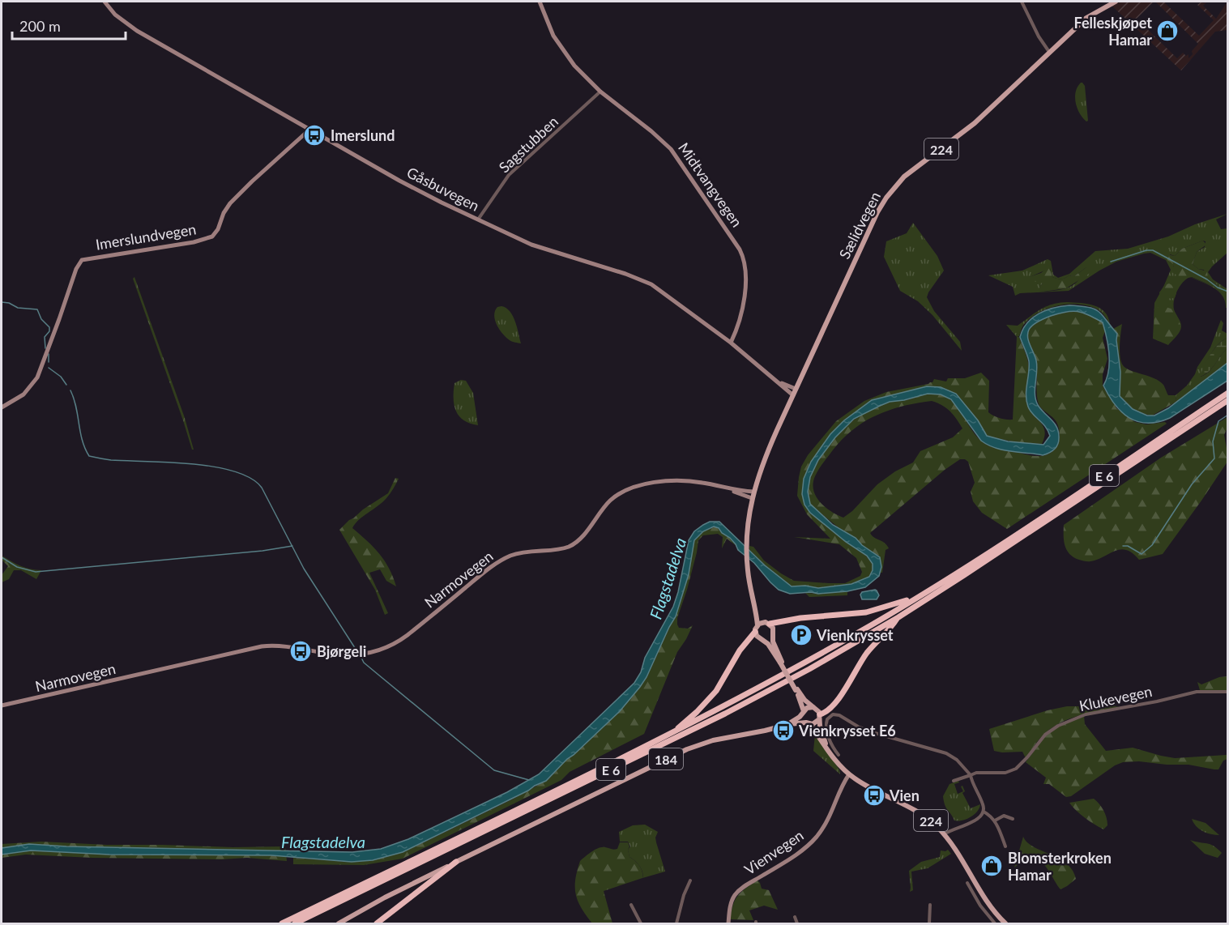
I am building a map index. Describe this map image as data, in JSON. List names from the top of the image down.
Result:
{
  "streets": {
    "highway": ["E 6"],
    "main road": [
      "224",
      "Midtvangvegen",
      "Gåsbuvegen",
      "Sælidvegen",
      "Imerslundvegen",
      "Narmovegen",
      "184",
      "Vienvegen"
    ],
    "street": ["Sagstubben", "Klukevegen"]
  },
  "crossings": [
    ["Sagstubben", "Midtvangvegen"],
    ["Sagstubben", "Gåsbuvegen"],
    ["224", "Sælidvegen"],
    ["224", "E 6"],
    ["224", "184"],
    ["224", "Vienvegen"],
    ["Midtvangvegen", "Gåsbuvegen"],
    ["Gåsbuvegen", "Sælidvegen"],
    ["Gåsbuvegen", "Imerslundvegen"],
    ["Sælidvegen", "Narmovegen"],
    ["E 6", "184"]
  ],
  "water": ["Flagstadelva"],
  "places": {
    "shop": ["Felleskjøpet Hamar", "Blomsterkroken Hamar"],
    "bus stop": [
      "Imerslund",
      "Bjørgeli",
      "Vienkrysset E6",
      "Vien"
    ],
    "parking": ["Vienkrysset"]
  },
  "scale_bar": "200 m"
}
